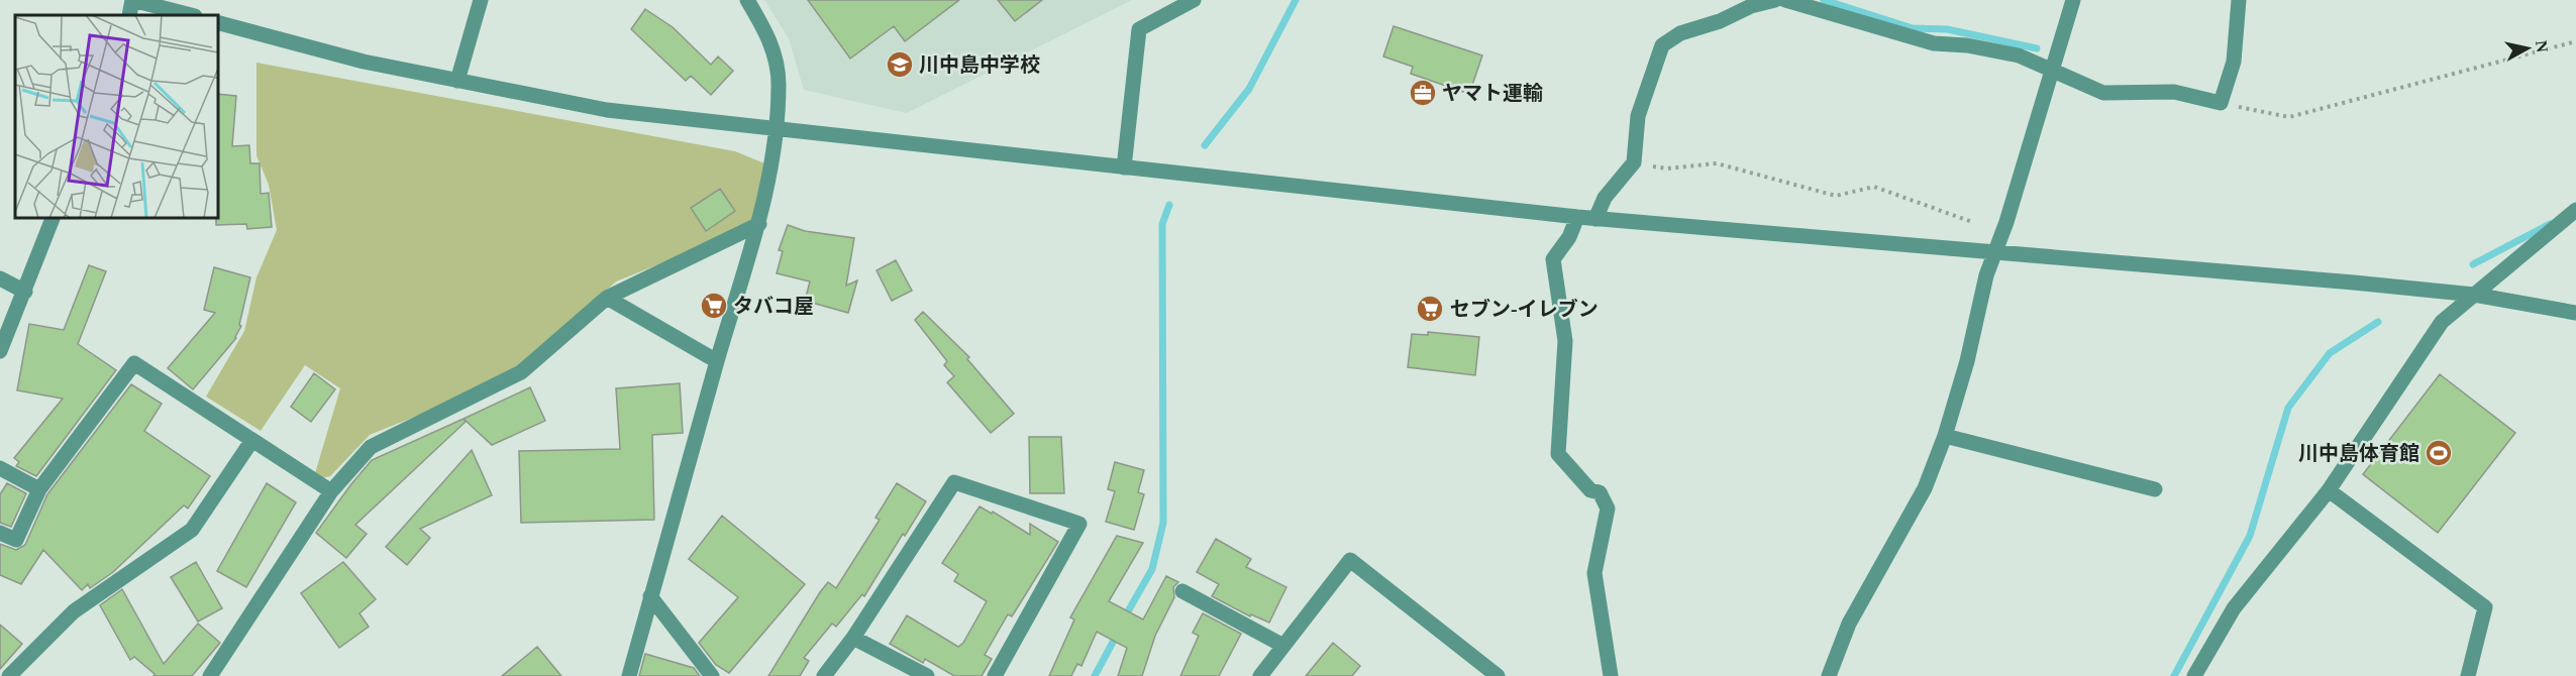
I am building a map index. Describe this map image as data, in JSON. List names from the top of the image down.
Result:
{
  "places": {
    "school or university": ["川中島中学校"],
    "office": ["ヤマト運輸"],
    "supermarket": ["タバコ屋", "セブン-イレブン"],
    "sports": ["川中島体育館"]
  },
  "north": "right"
}
